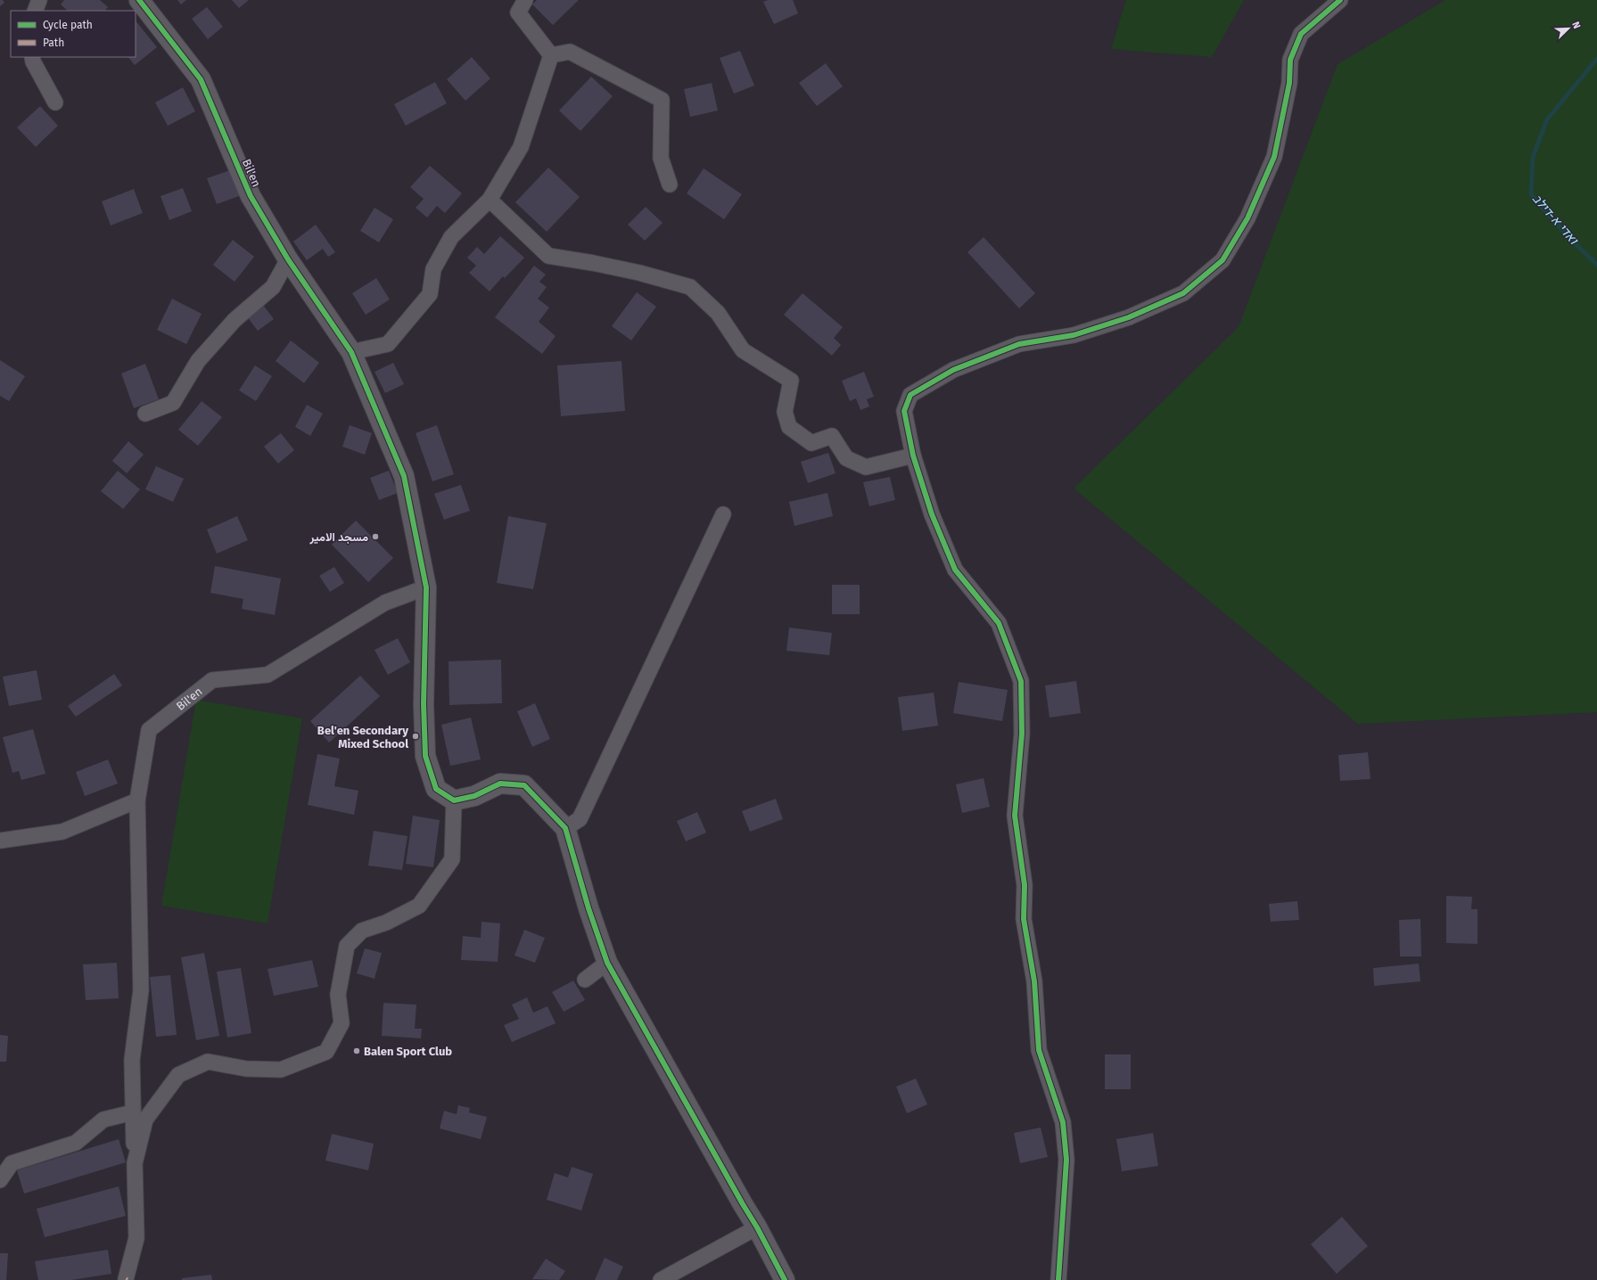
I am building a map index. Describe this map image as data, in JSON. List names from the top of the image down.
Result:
{
  "streets": {
    "street": ["Bil'en"]
  },
  "water": ["ואדי א-דילב"],
  "places": ["مسجد الامير", "Bel'en Secondary Mixed School", "Balen Sport Club"],
  "legend": ["Cycle path", "Path"],
  "north": "top right"
}
